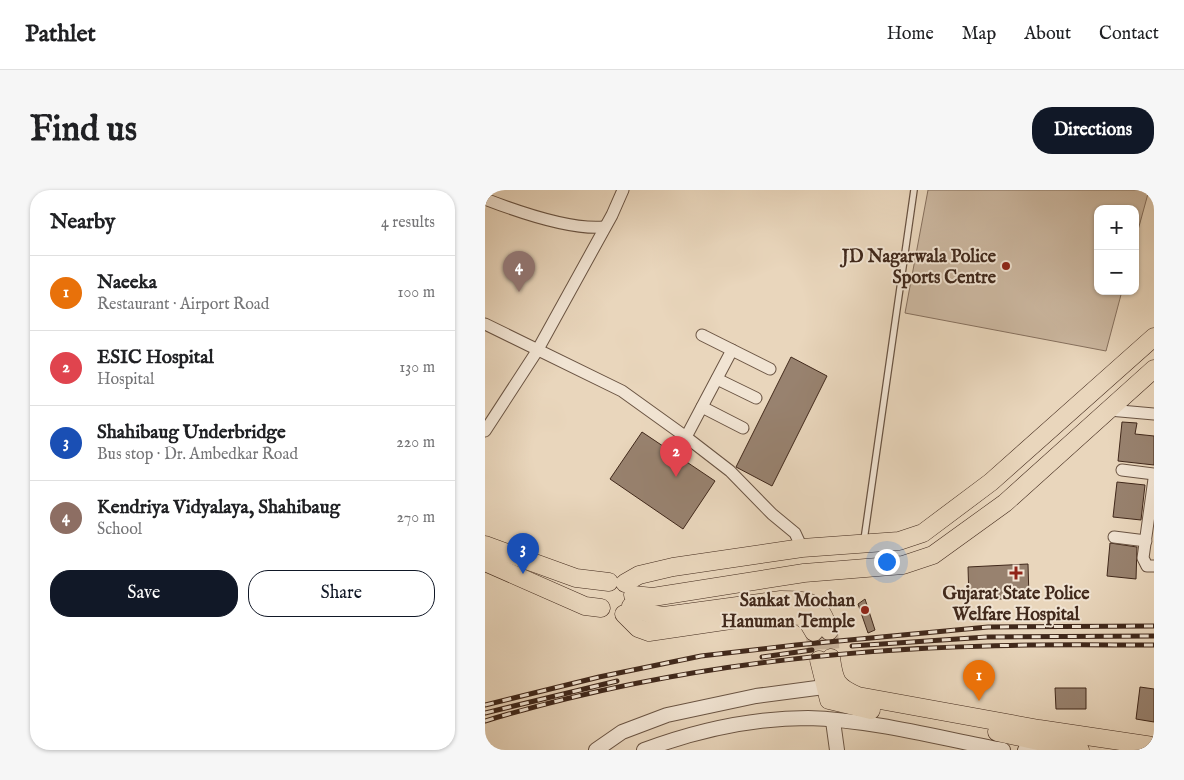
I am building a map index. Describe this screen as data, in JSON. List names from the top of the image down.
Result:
{
  "places": {
    "other": ["JD Nagarwala Police Sports Centre", "Sankat Mochan Hanuman Temple"],
    "health": ["Gujarat State Police Welfare Hospital"]
  },
  "page": {
    "header": "Pathlet",
    "nav": [
      "Home",
      "Map",
      "About",
      "Contact"
    ],
    "buttons": [
      "Directions",
      ["Save", "Share"]
    ],
    "title": "Find us",
    "heading": ["Nearby", "4 results"],
    "map_buttons": ["+", "−"],
    "pins": [
      "4",
      "2",
      "3",
      "1"
    ],
    "list": [
      {
        "mark": "1",
        "name": "Naeeka",
        "note": "Restaurant · Airport Road",
        "value": "100 m"
      },
      {
        "mark": "2",
        "name": "ESIC Hospital",
        "note": "Hospital",
        "value": "130 m"
      },
      {
        "mark": "3",
        "name": "Shahibaug Underbridge",
        "note": "Bus stop · Dr. Ambedkar Road",
        "value": "220 m"
      },
      {
        "mark": "4",
        "name": "Kendriya Vidyalaya, Shahibaug",
        "note": "School",
        "value": "270 m"
      }
    ]
  }
}
